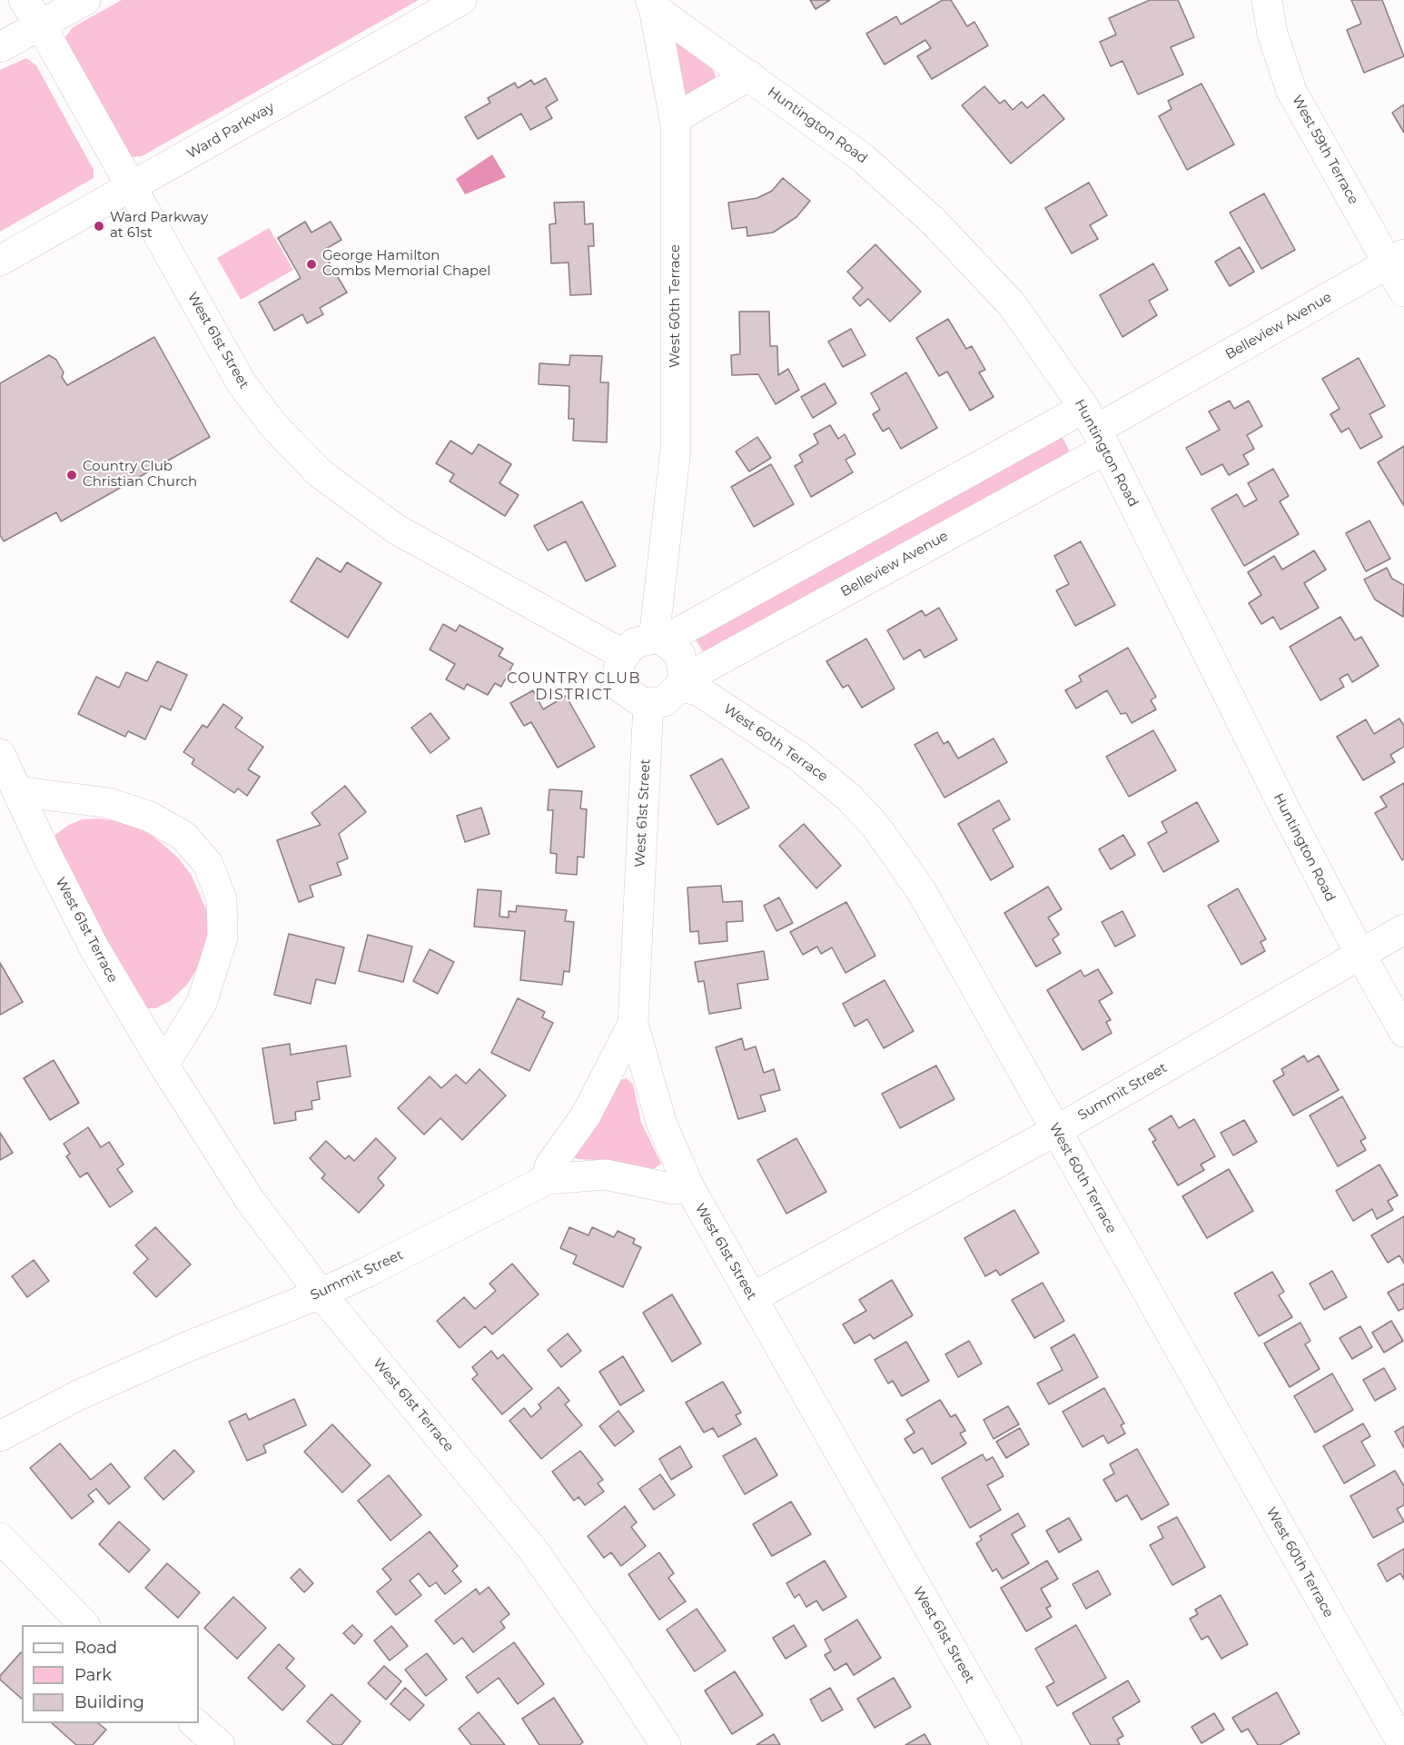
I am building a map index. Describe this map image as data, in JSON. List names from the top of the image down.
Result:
{
  "streets": {
    "street": [
      "Huntington Road",
      "Ward Parkway",
      "West 59th Terrace",
      "West 60th Terrace",
      "Belleview Avenue",
      "West 61st Street",
      "West 61st Terrace",
      "Summit Street"
    ]
  },
  "crossings": [
    ["Huntington Road", "West 60th Terrace"],
    ["Huntington Road", "Belleview Avenue"],
    ["Huntington Road", "Summit Street"],
    ["Ward Parkway", "West 61st Street"],
    ["West 59th Terrace", "Belleview Avenue"],
    ["West 60th Terrace", "Belleview Avenue"],
    ["West 60th Terrace", "West 61st Street"],
    ["West 60th Terrace", "Summit Street"],
    ["Belleview Avenue", "West 61st Street"],
    ["West 61st Street", "Summit Street"],
    ["West 61st Terrace", "Summit Street"]
  ],
  "districts": ["COUNTRY CLUB DISTRICT"],
  "places": ["Ward Parkway at 61st", "George Hamilton Combs Memorial Chapel", "Country Club Christian Church"],
  "legend": ["Road", "Park", "Building"]
}
